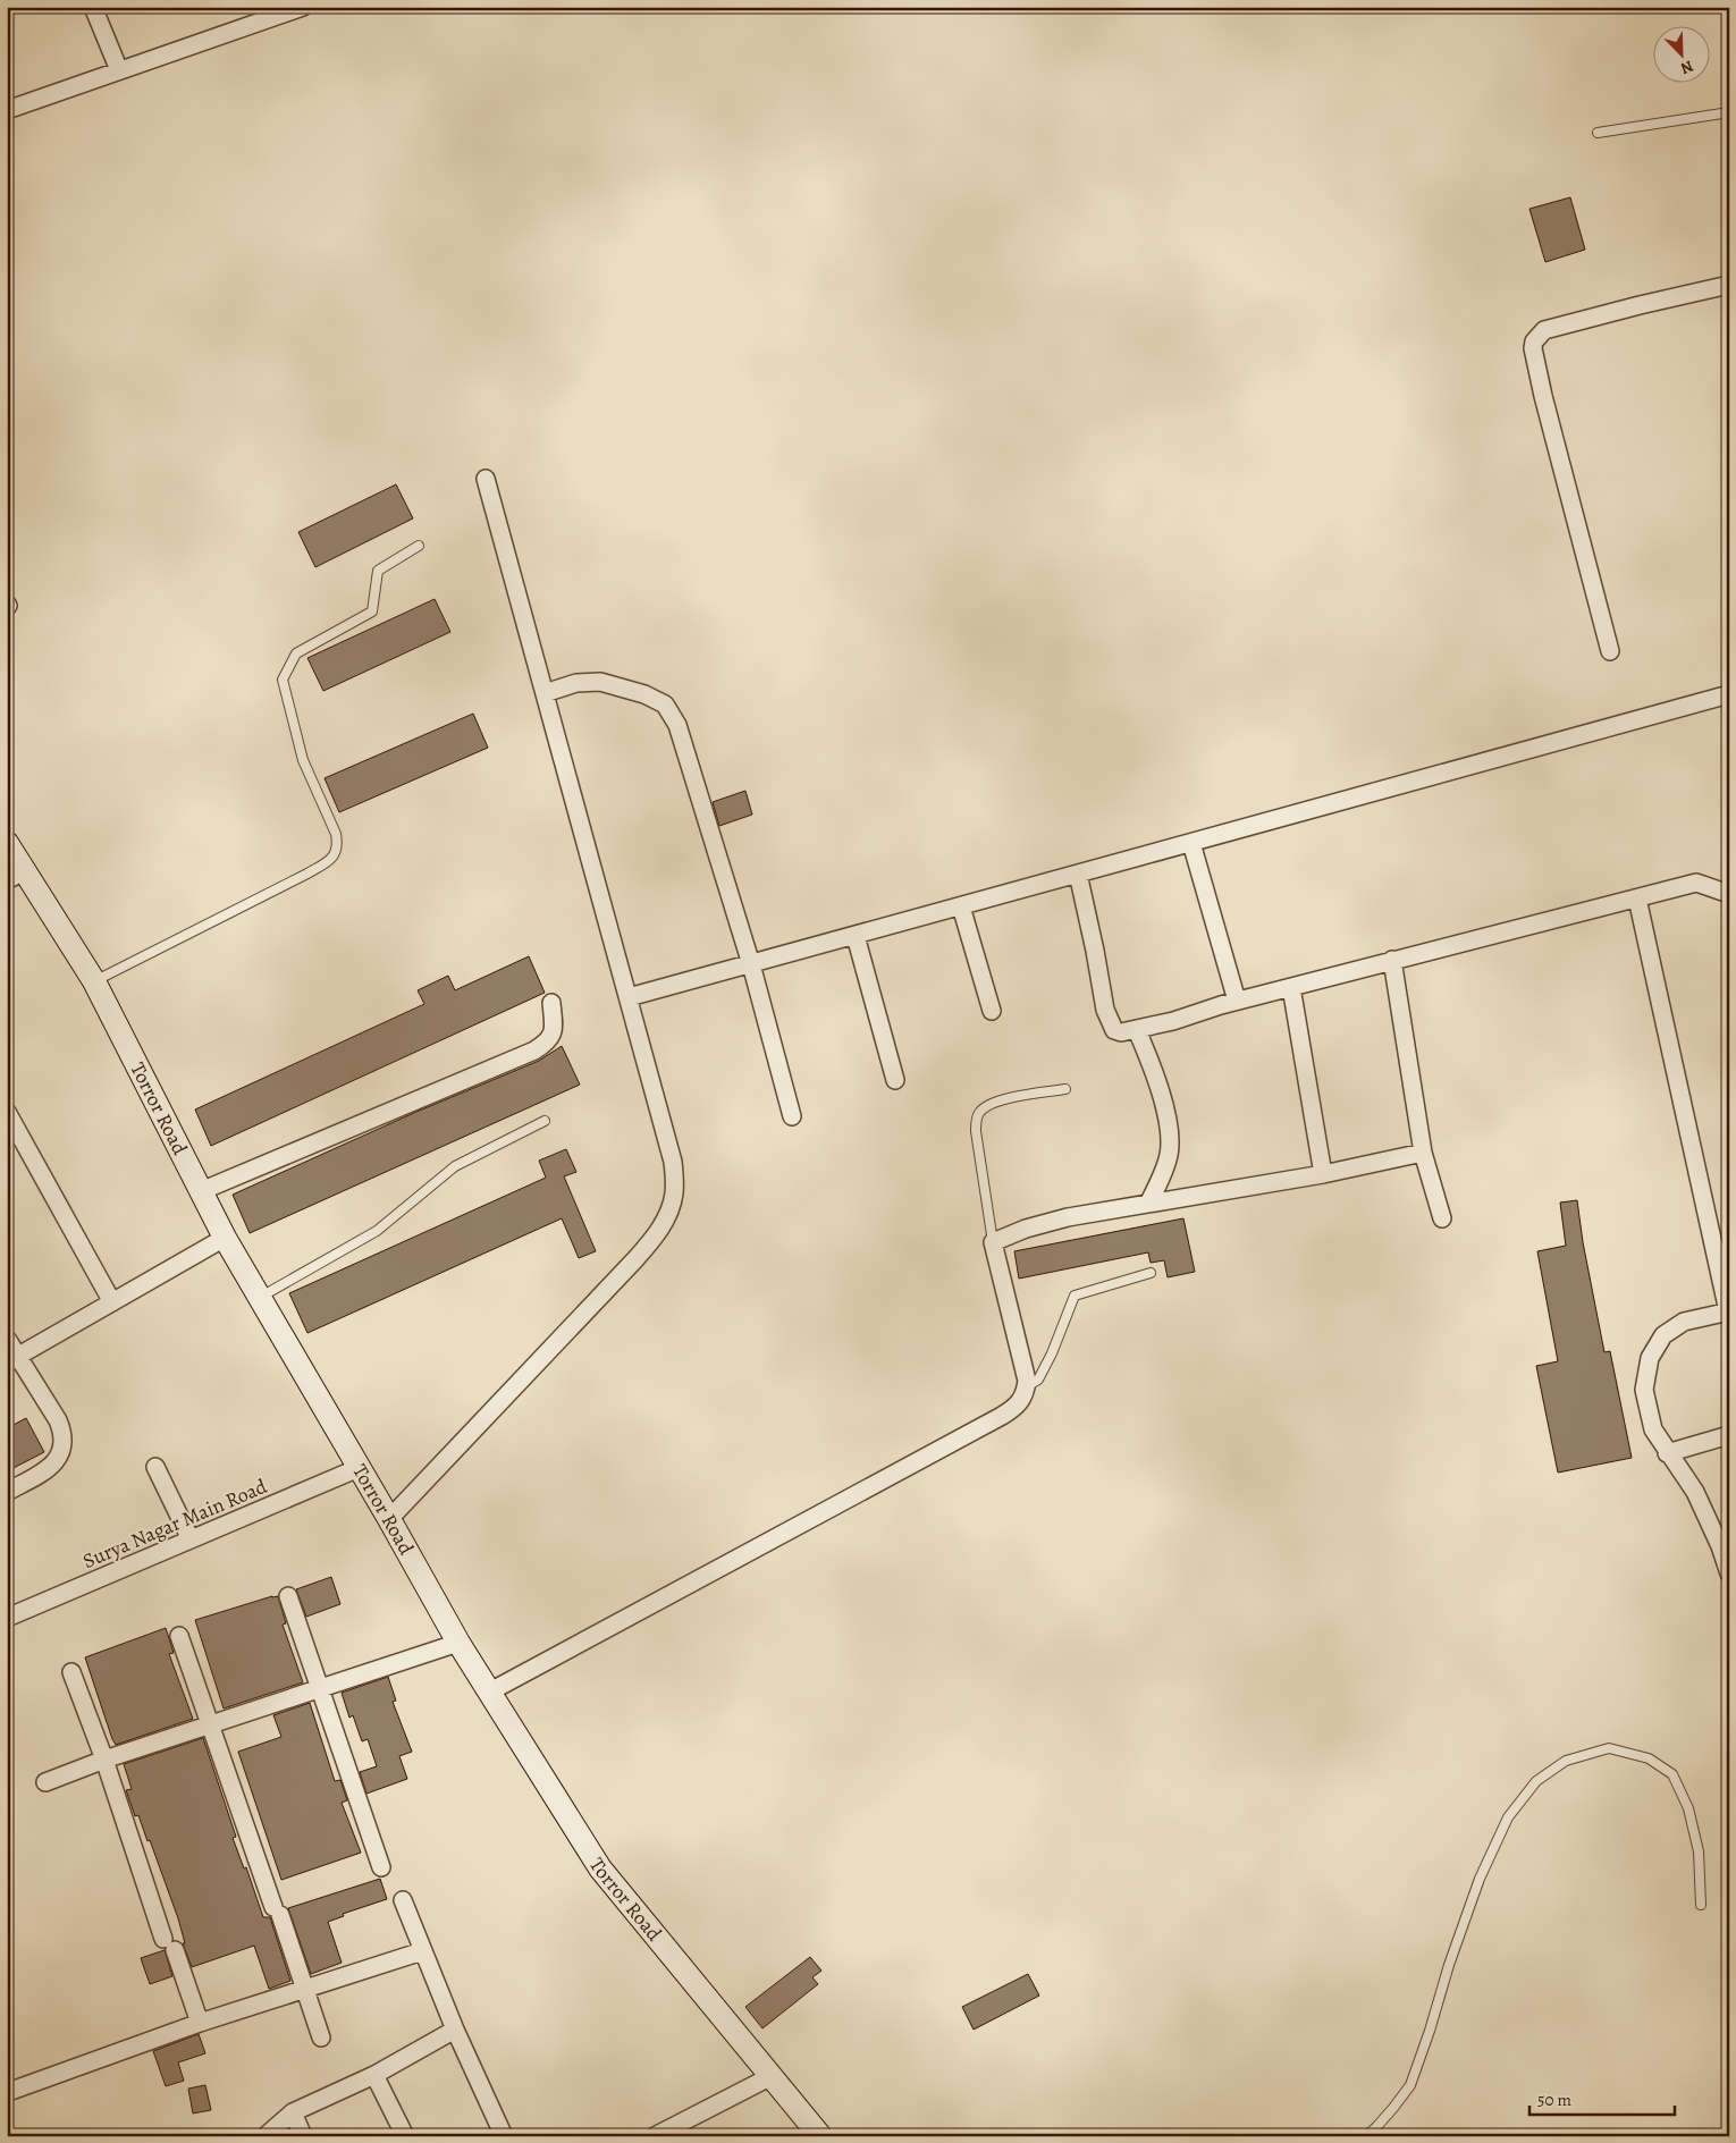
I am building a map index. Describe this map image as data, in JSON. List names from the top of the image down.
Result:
{
  "streets": {
    "street": ["Torror Road", "Surya Nagar Main Road"]
  },
  "crossings": [
    ["Torror Road", "Surya Nagar Main Road"]
  ],
  "scale_bar": "50 m",
  "north": "bottom right"
}
